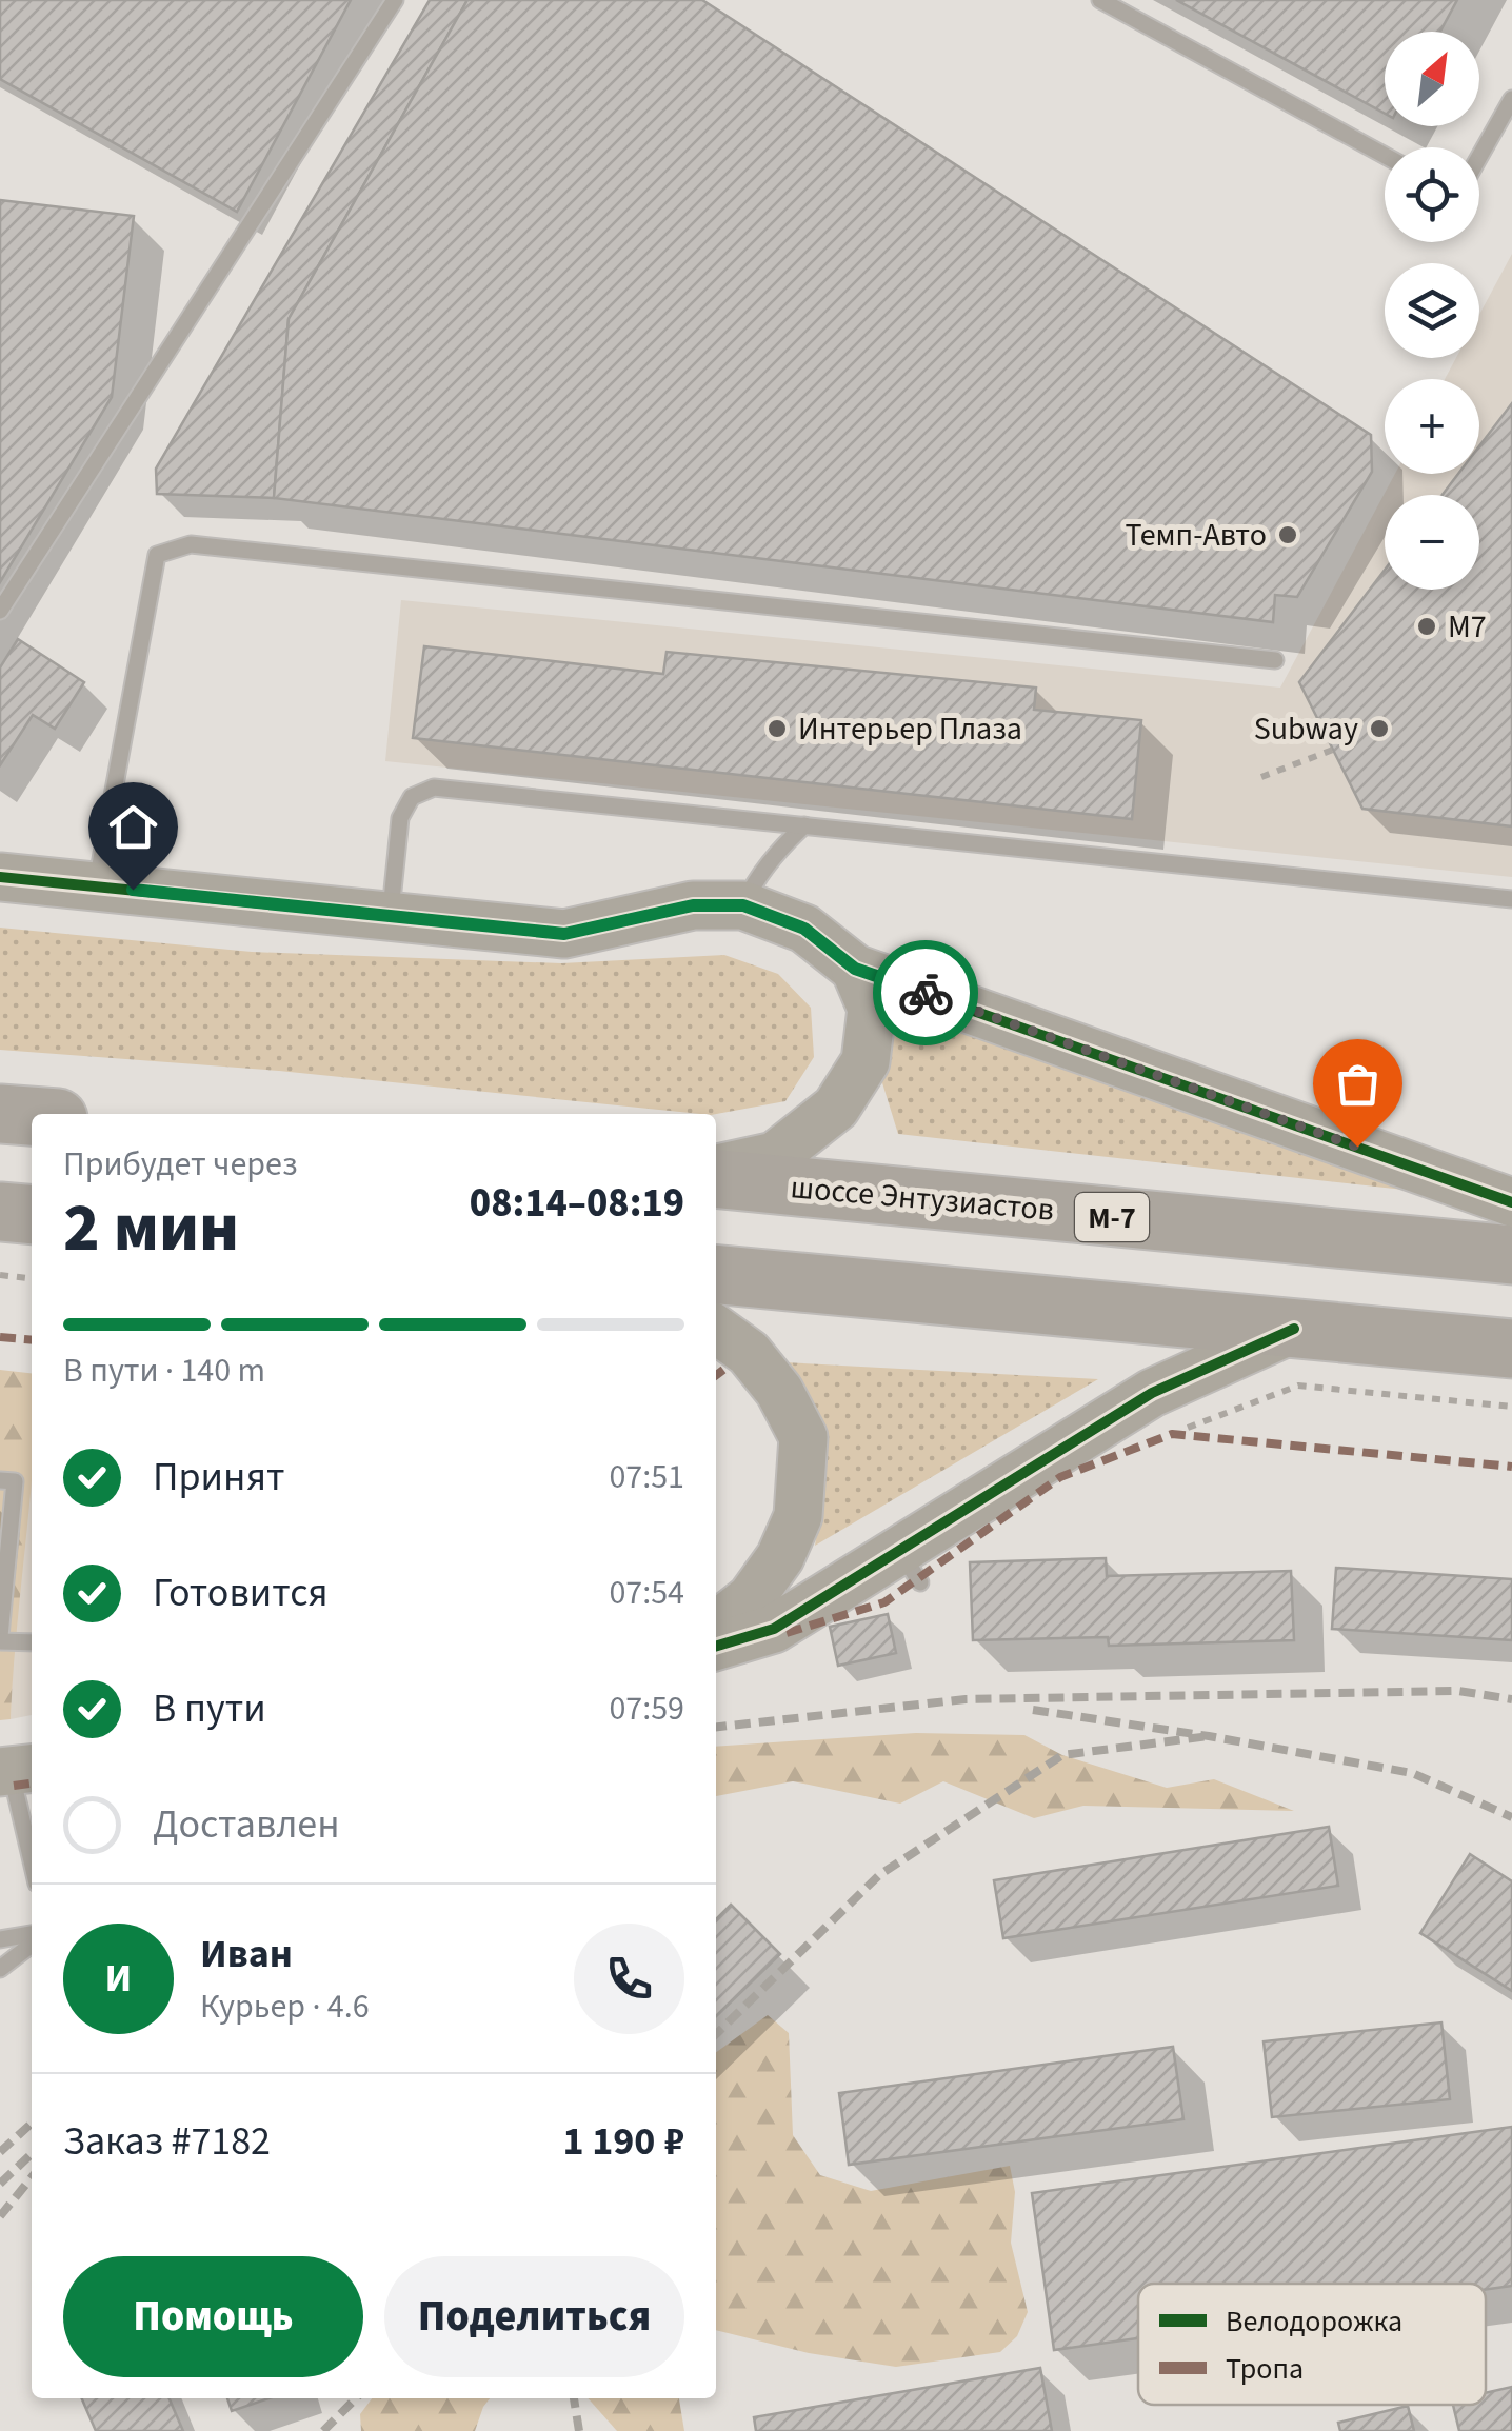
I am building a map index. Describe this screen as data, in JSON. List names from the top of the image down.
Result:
{
  "streets": {
    "highway": ["шоссе Энтузиастов", "М-7"]
  },
  "places": [
    "Темп-Авто",
    "М7",
    "Интерьер Плаза",
    "Subway"
  ],
  "legend": ["Велодорожка", "Тропа"],
  "north": "top right",
  "page": {
    "map_buttons": ["+", "−"],
    "heading": ["2 мин", "Прибудет через", "08:14–08:19"],
    "panel": [
      "Иван",
      "Курьер · 4.6",
      "Заказ #7182",
      "1 190 ₽"
    ],
    "bar": "В пути · 140 m",
    "list": [
      ["Принят", "07:51"],
      ["Готовится", "07:54"],
      ["В пути", "07:59"],
      "Доставлен"
    ],
    "round": "И",
    "buttons": ["Помощь", "Поделиться"]
  }
}
